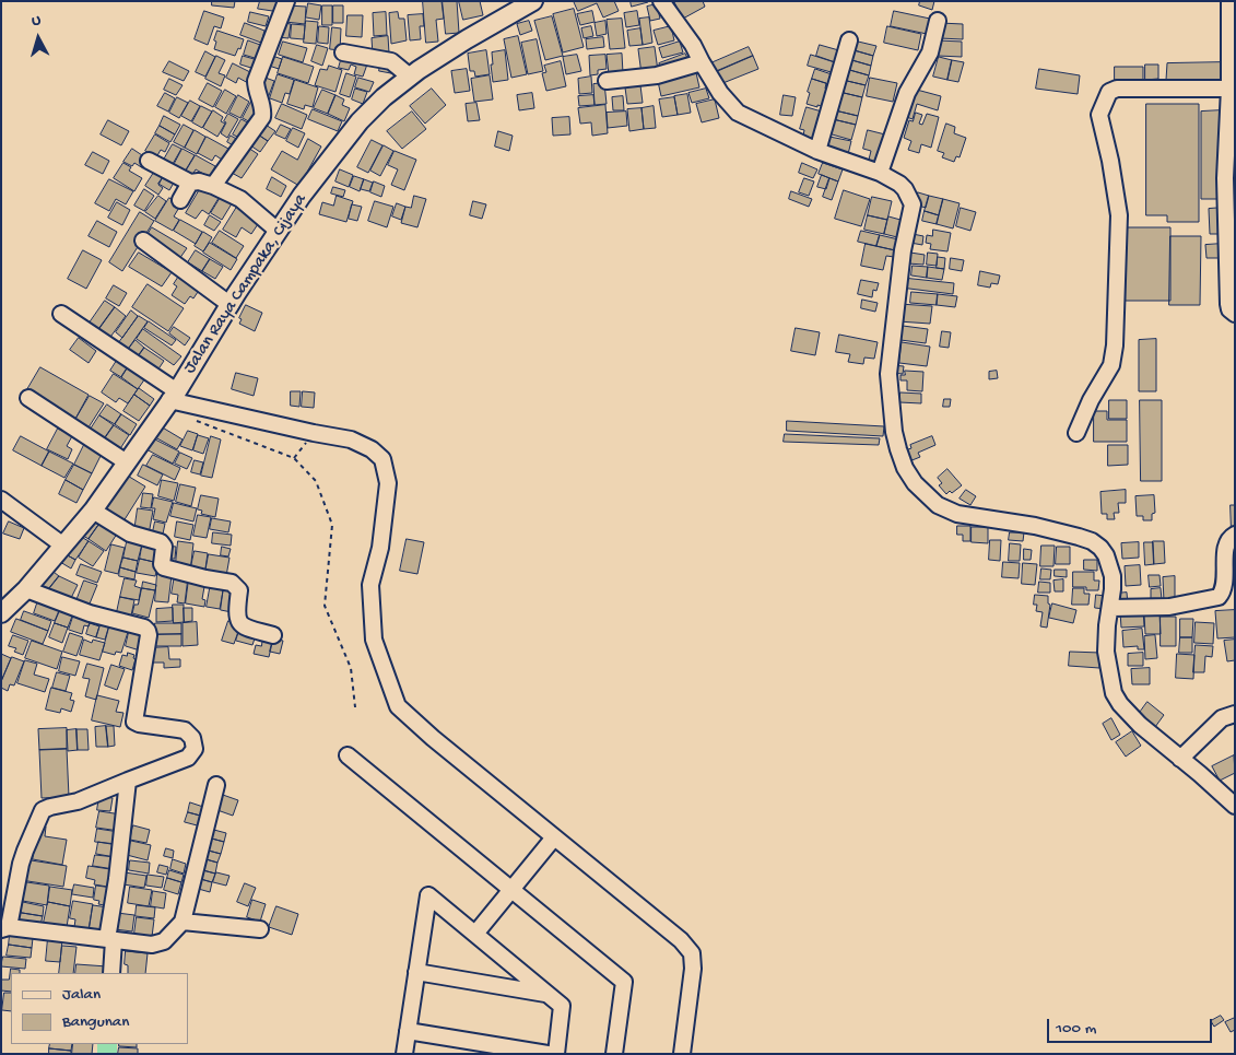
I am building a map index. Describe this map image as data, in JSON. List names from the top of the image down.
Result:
{
  "streets": {
    "main road": ["Jalan Raya Campaka, Cijaya"]
  },
  "legend": ["Jalan", "Bangunan"],
  "scale_bar": "100 m",
  "north": "top"
}
